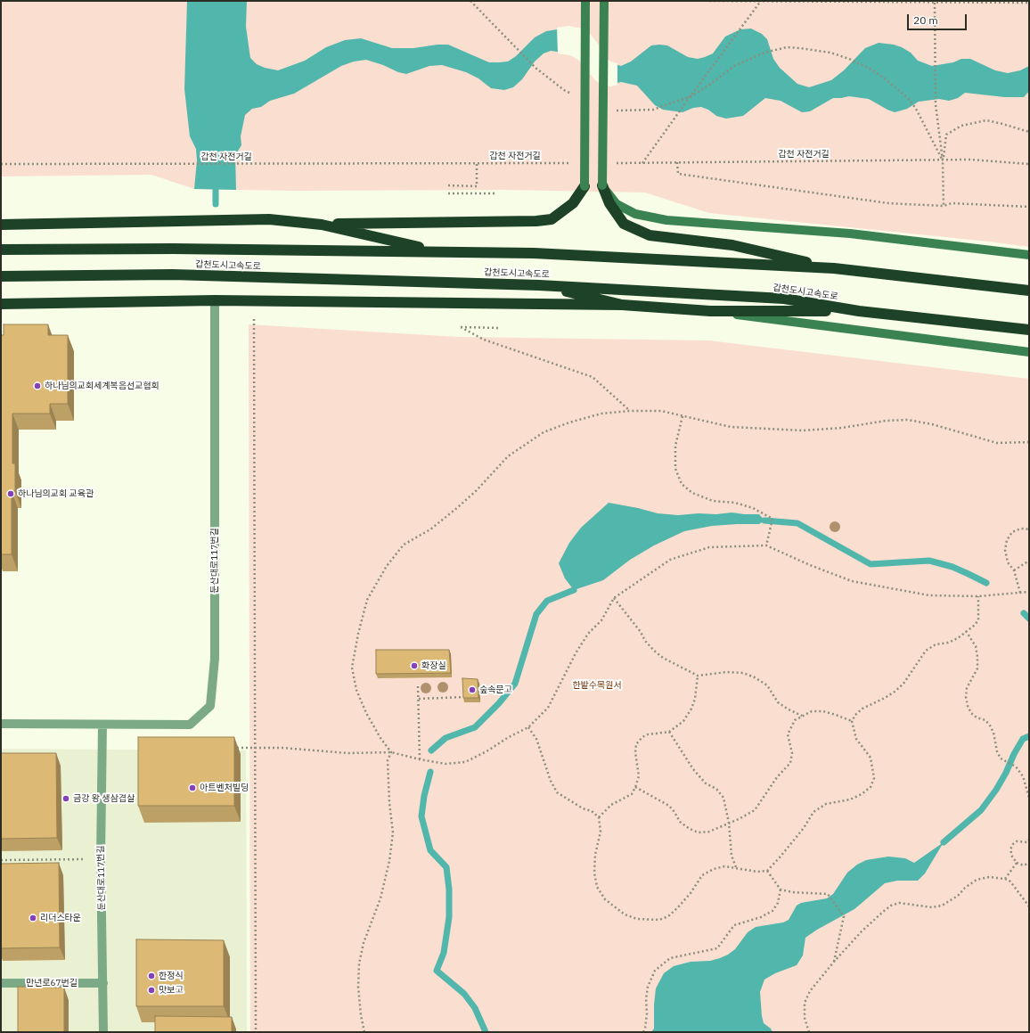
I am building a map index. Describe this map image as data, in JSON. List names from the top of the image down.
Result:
{
  "streets": {
    "highway": ["갑천도시고속도로"],
    "street": ["둔산대로117번길", "만년로67번길"],
    "path": ["갑천 자전거길"]
  },
  "crossings": [
    ["둔산대로117번길", "만년로67번길"]
  ],
  "parks": ["한밭수목원서"],
  "places": [
    "하나님의교회세계복음선교협회",
    "하나님의교회 교육관",
    "화장실",
    "숲속문고",
    "아트벤처빌딩",
    "금강 왕 생삼겹살",
    "리더스타운",
    "한정식",
    "맛보고"
  ],
  "scale_bar": "20 m"
}
